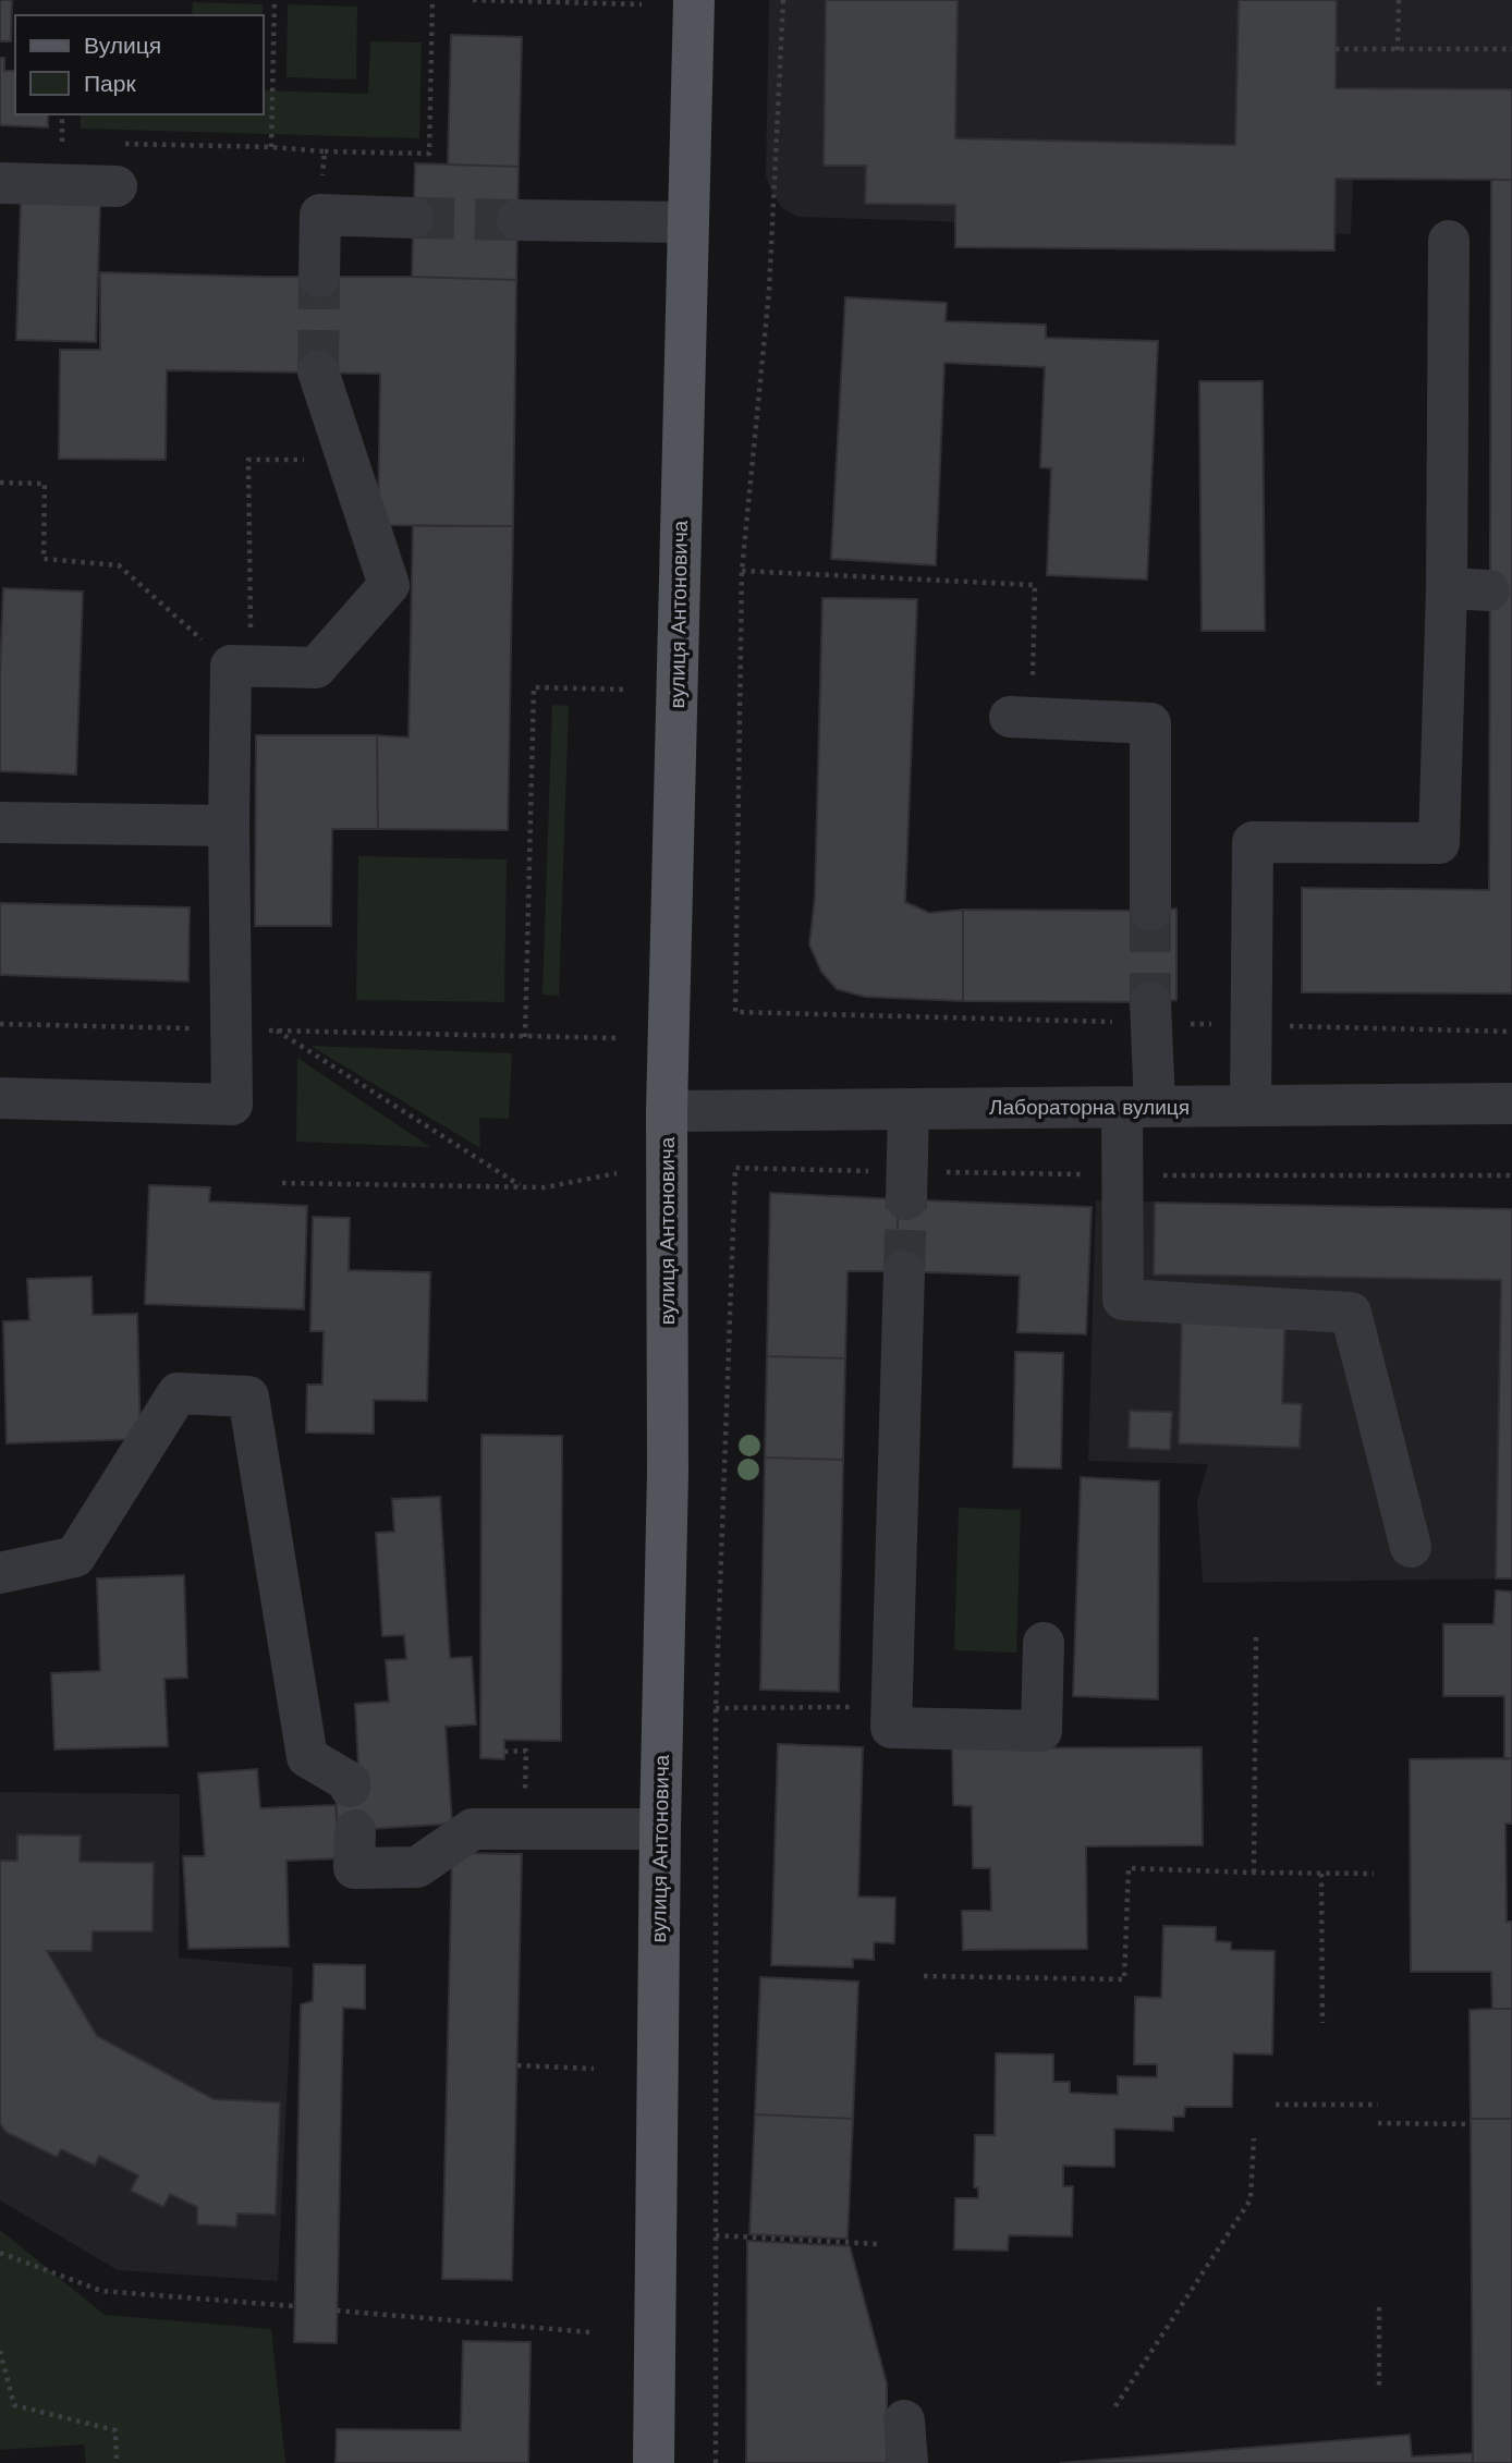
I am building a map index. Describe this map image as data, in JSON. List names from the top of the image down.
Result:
{
  "streets": {
    "main road": ["вулиця Антоновича"],
    "street": ["Лабораторна вулиця"]
  },
  "crossings": [
    ["вулиця Антоновича", "Лабораторна вулиця"]
  ],
  "legend": ["Вулиця", "Парк"]
}
